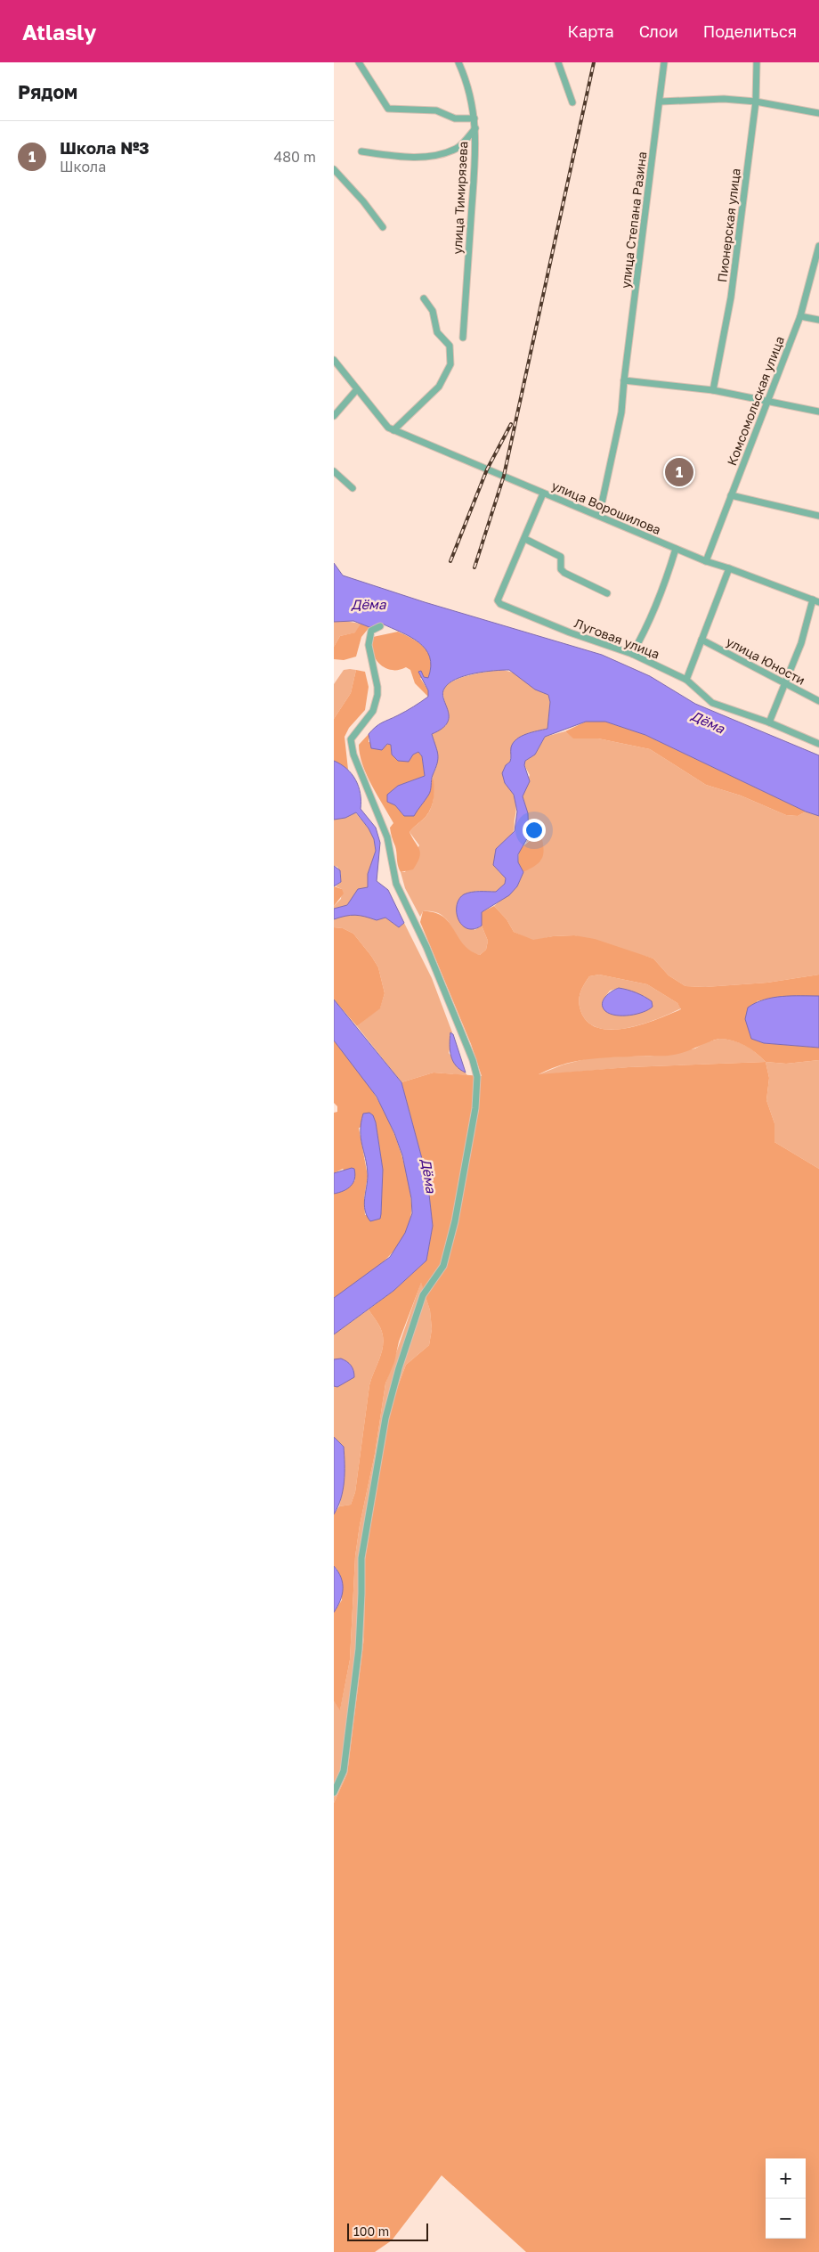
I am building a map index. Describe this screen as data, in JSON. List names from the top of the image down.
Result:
{
  "streets": {
    "street": [
      "улица Тимирязева",
      "улица Степана Разина",
      "Пионерская улица",
      "Комсомольская улица",
      "улица Ворошилова",
      "Луговая улица",
      "улица Юности"
    ]
  },
  "crossings": [
    ["улица Степана Разина", "улица Ворошилова"],
    ["Комсомольская улица", "улица Ворошилова"]
  ],
  "water": ["Дёма"],
  "scale_bar": "100 m",
  "page": {
    "header": "Atlasly",
    "nav": ["Карта", "Слои", "Поделиться"],
    "heading": "Рядом",
    "list": [
      {
        "mark": "1",
        "name": "Школа №3",
        "note": "Школа",
        "value": "480 m"
      }
    ],
    "pins": "1",
    "map_buttons": ["+", "−"],
    "scale": "100 m"
  }
}
